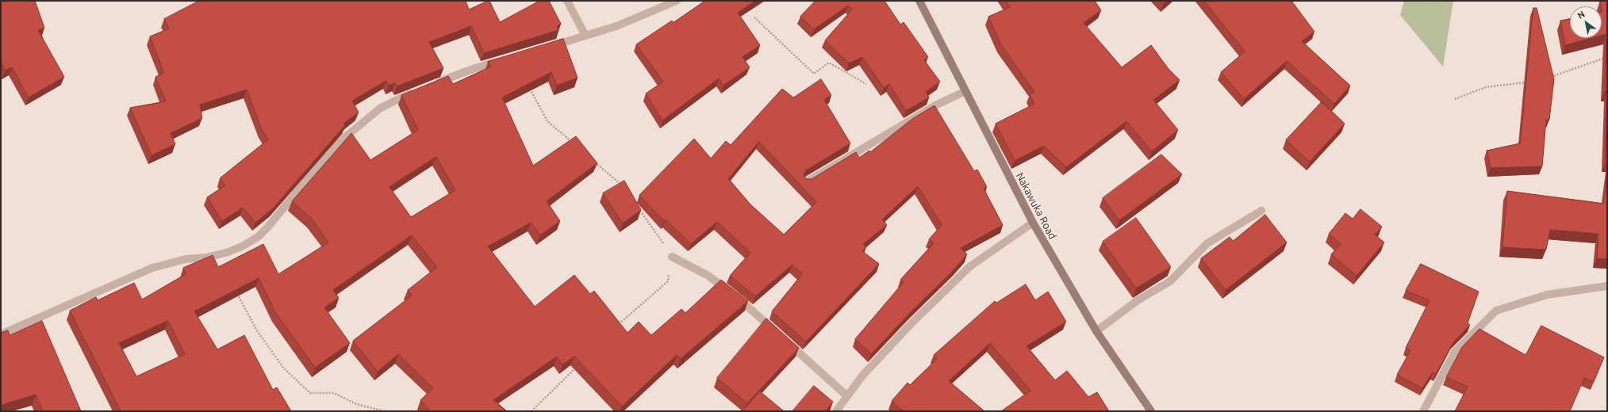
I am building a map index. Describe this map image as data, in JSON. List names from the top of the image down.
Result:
{
  "streets": {
    "main road": ["Nakawuka Road"]
  },
  "north": "top left"
}
